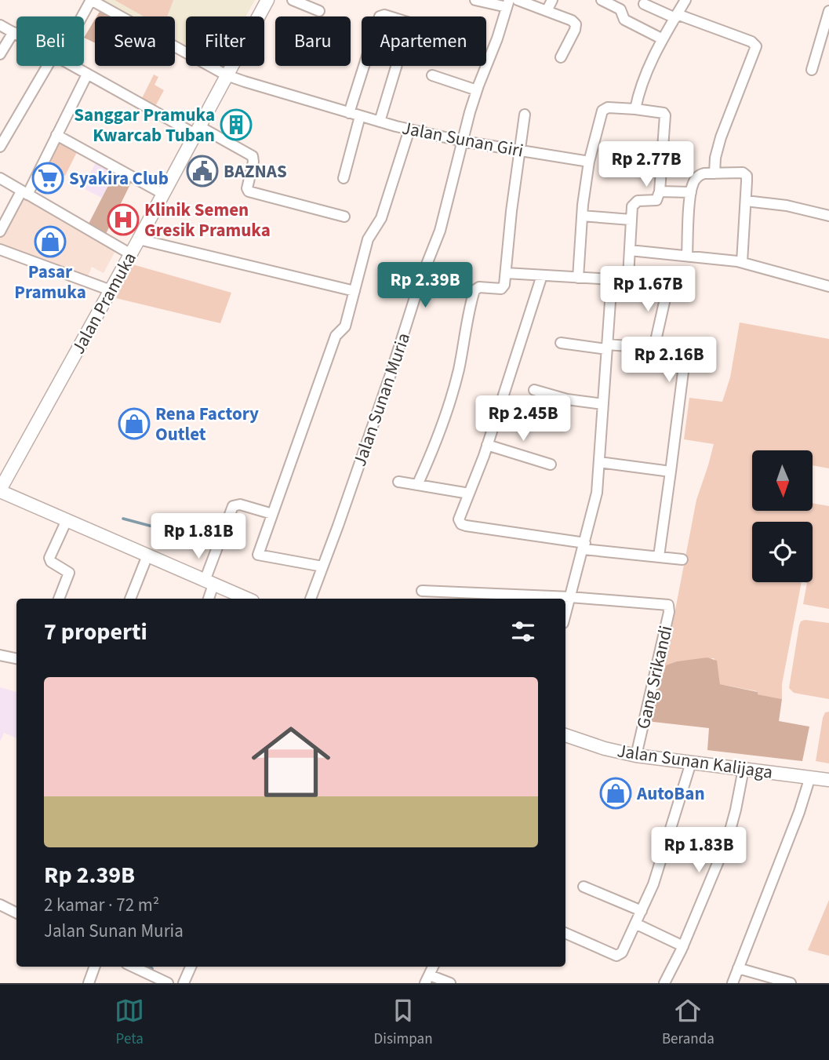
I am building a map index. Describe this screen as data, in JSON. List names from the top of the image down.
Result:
{
  "streets": {
    "main road": ["Jalan Pramuka", "Jalan Sunan Kalijaga"],
    "street": ["Jalan Sunan Giri", "Jalan Sunan Muria", "Gang Srikandi"]
  },
  "crossings": [
    ["Jalan Sunan Giri", "Jalan Pramuka"],
    ["Jalan Sunan Giri", "Jalan Sunan Muria"],
    ["Gang Srikandi", "Jalan Sunan Kalijaga"]
  ],
  "places": {
    "building": ["Sanggar Pramuka Kwarcab Tuban"],
    "public building": ["BAZNAS"],
    "supermarket": ["Syakira Club"],
    "hospital": ["Klinik Semen Gresik Pramuka"],
    "shop": ["Pasar Pramuka", "Rena Factory Outlet", "AutoBan"]
  },
  "north": "bottom",
  "page": {
    "chip": [
      "Beli",
      "Sewa",
      "Filter",
      "Baru",
      "Apartemen"
    ],
    "price": [
      "Rp 2.77B",
      "Rp 2.39B",
      "Rp 1.67B",
      "Rp 2.16B",
      "Rp 2.45B",
      "Rp 1.81B",
      "Rp 1.83B"
    ],
    "heading": "7 properti",
    "list": [
      {
        "name": "Rp 2.39B",
        "note": "2 kamar · 72 m² · Jalan Sunan Muria"
      }
    ],
    "tabs": ["Peta", "Disimpan", "Beranda"]
  }
}
